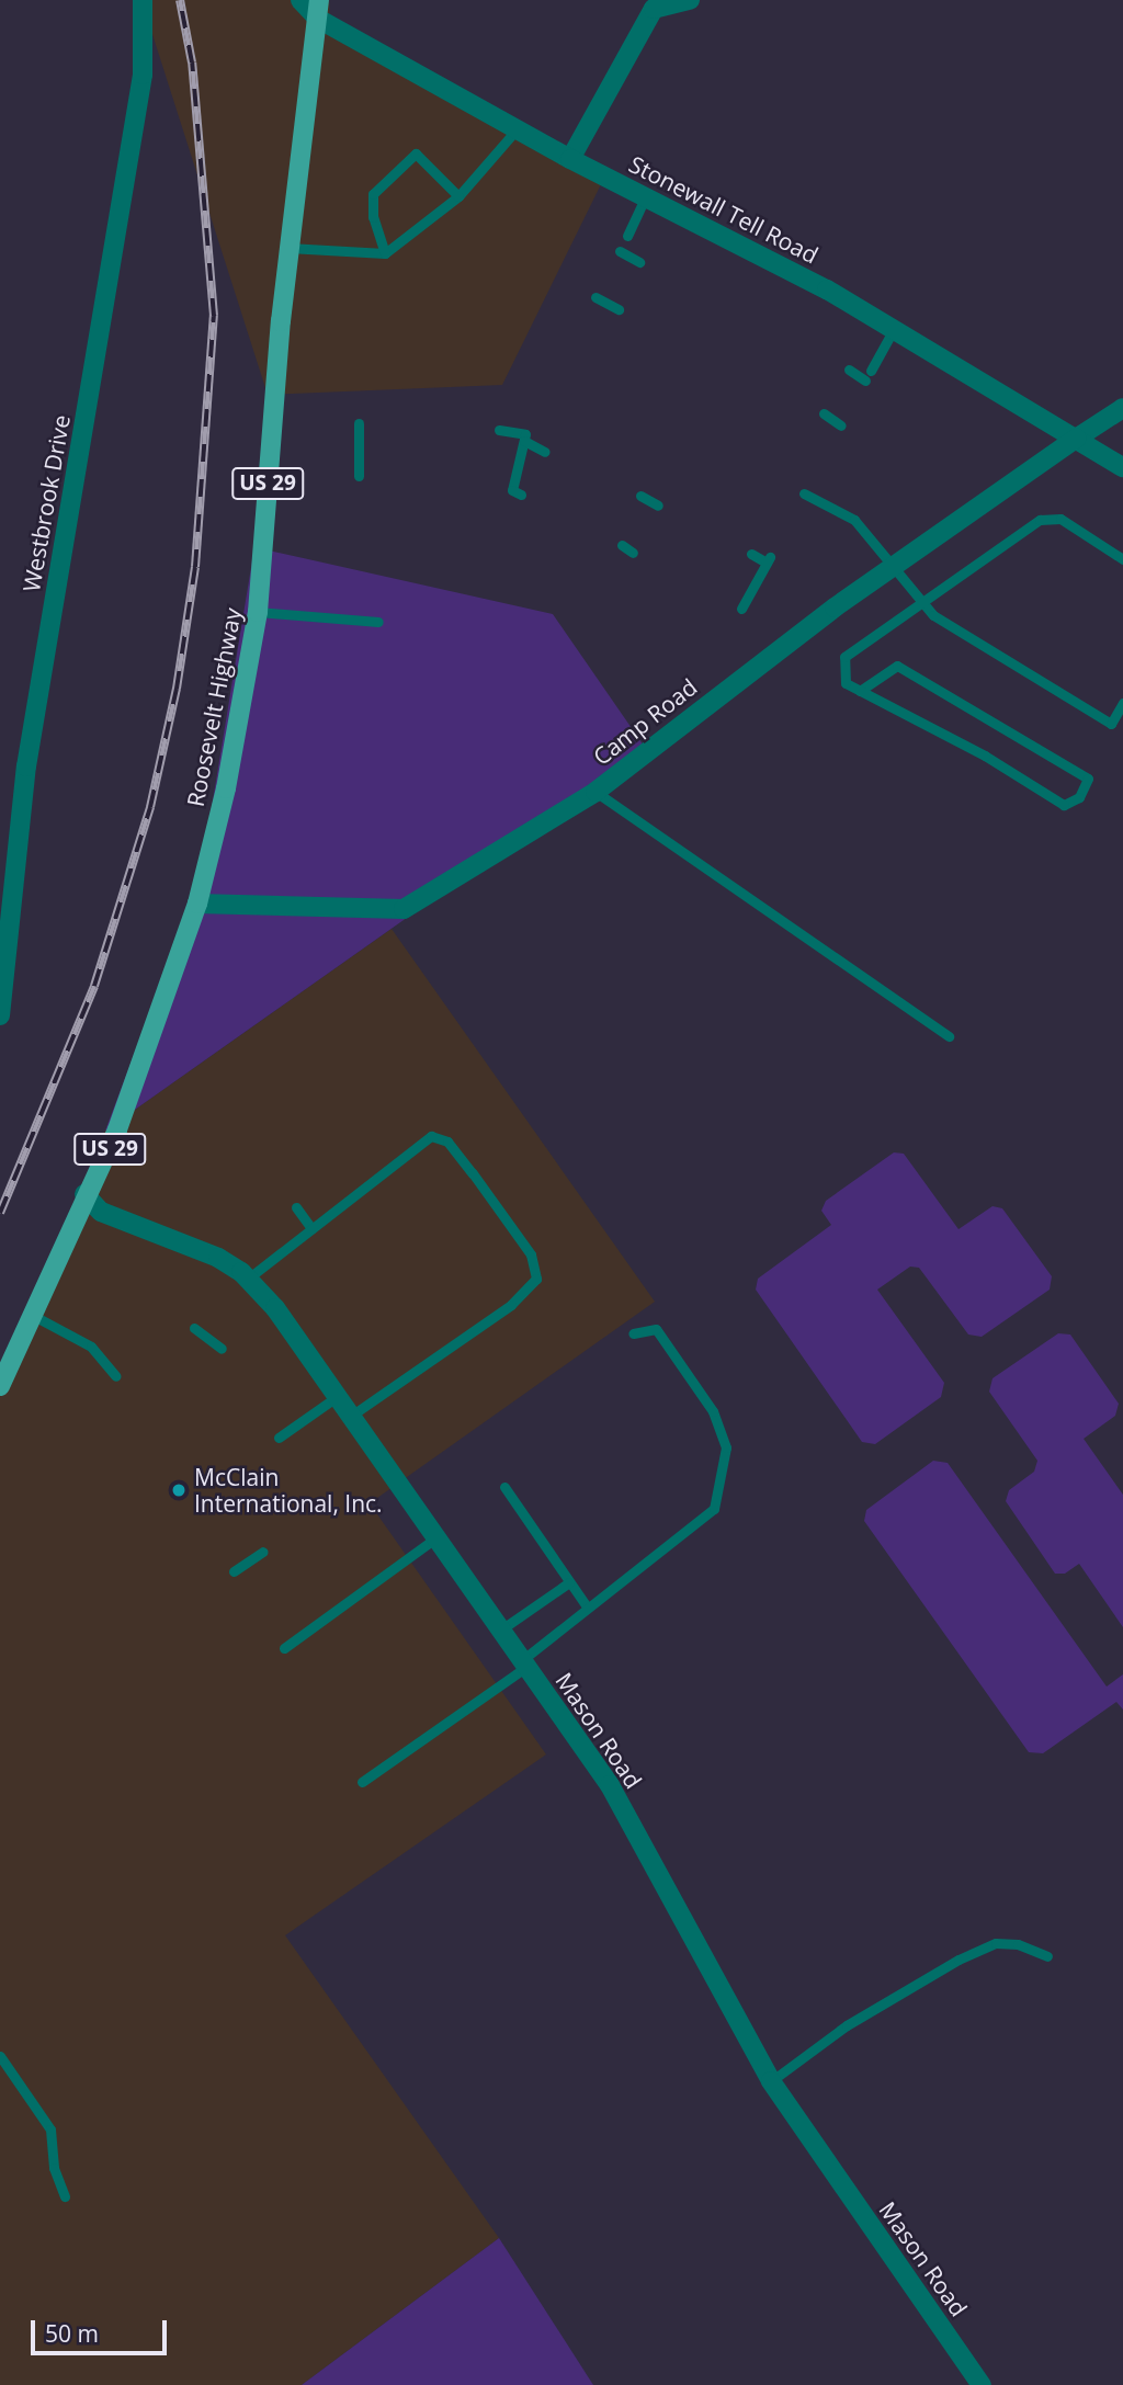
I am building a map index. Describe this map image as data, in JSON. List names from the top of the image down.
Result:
{
  "streets": {
    "main road": ["US 29", "Roosevelt Highway"],
    "street": [
      "Stonewall Tell Road",
      "Westbrook Drive",
      "Camp Road",
      "Mason Road"
    ]
  },
  "crossings": [
    ["Stonewall Tell Road", "Roosevelt Highway"],
    ["Stonewall Tell Road", "Camp Road"],
    ["Roosevelt Highway", "Camp Road"],
    ["Roosevelt Highway", "Mason Road"]
  ],
  "places": ["McClain International, Inc."],
  "scale_bar": "50 m"
}
